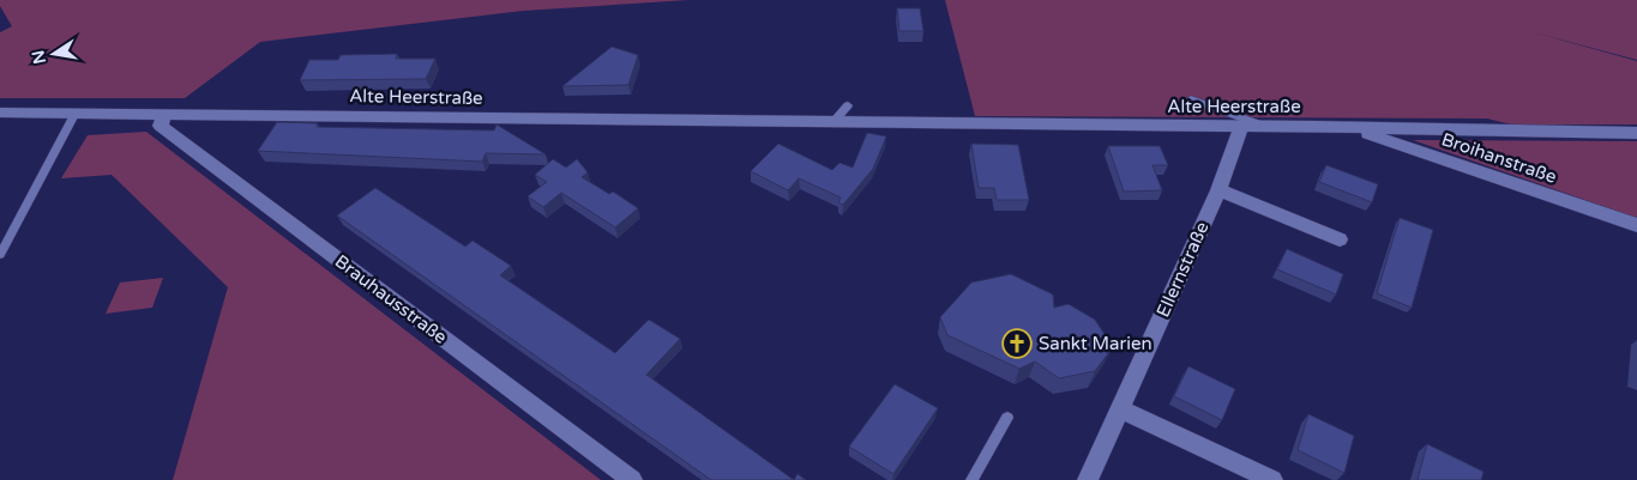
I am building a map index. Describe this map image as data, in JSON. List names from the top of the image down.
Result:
{
  "streets": {
    "street": [
      "Alte Heerstraße",
      "Broihanstraße",
      "Ellernstraße",
      "Brauhausstraße"
    ]
  },
  "crossings": [
    ["Alte Heerstraße", "Broihanstraße"],
    ["Alte Heerstraße", "Ellernstraße"],
    ["Alte Heerstraße", "Brauhausstraße"]
  ],
  "places": {
    "church": ["Sankt Marien"]
  },
  "north": "left"
}
